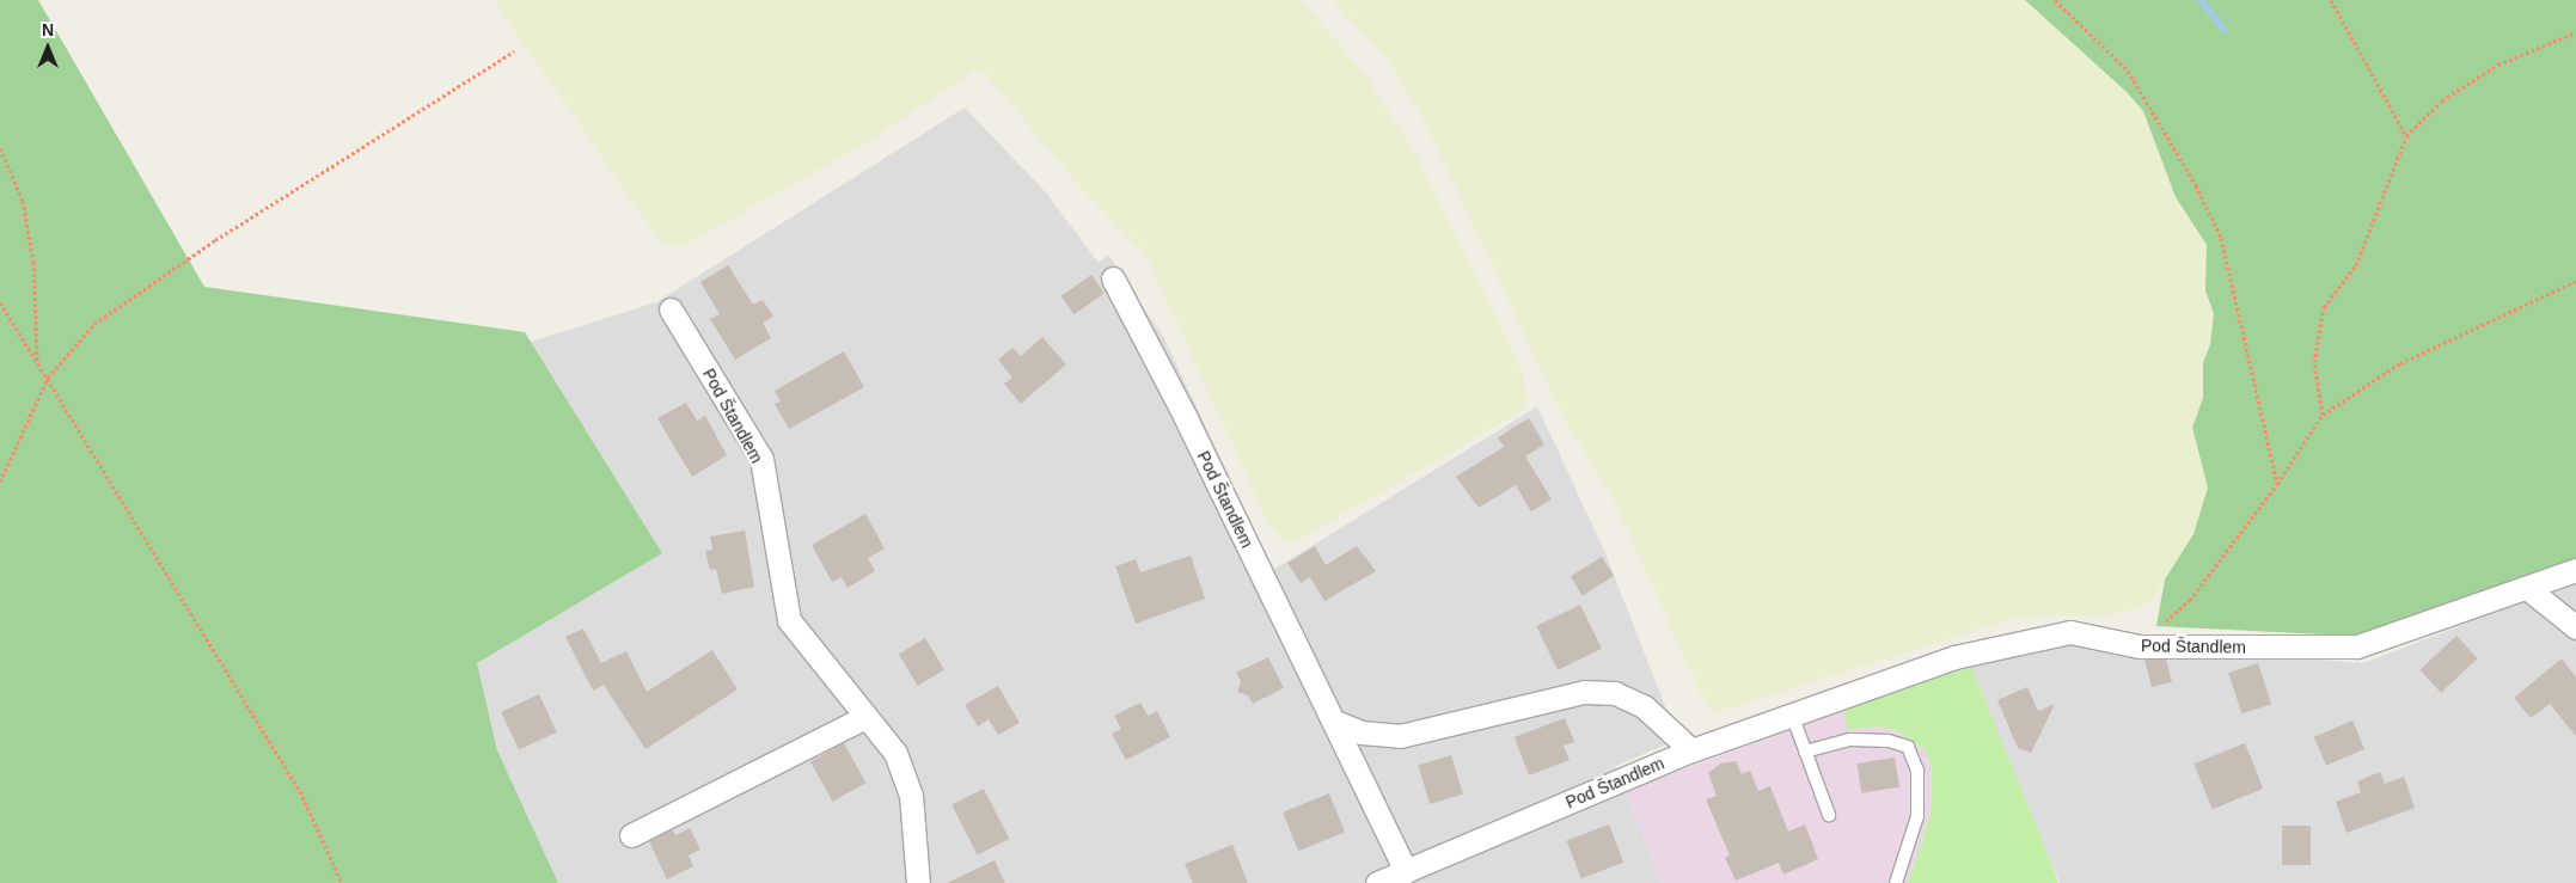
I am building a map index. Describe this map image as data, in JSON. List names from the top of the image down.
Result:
{
  "streets": {
    "street": ["Pod Štandlem"]
  },
  "north": "top"
}
